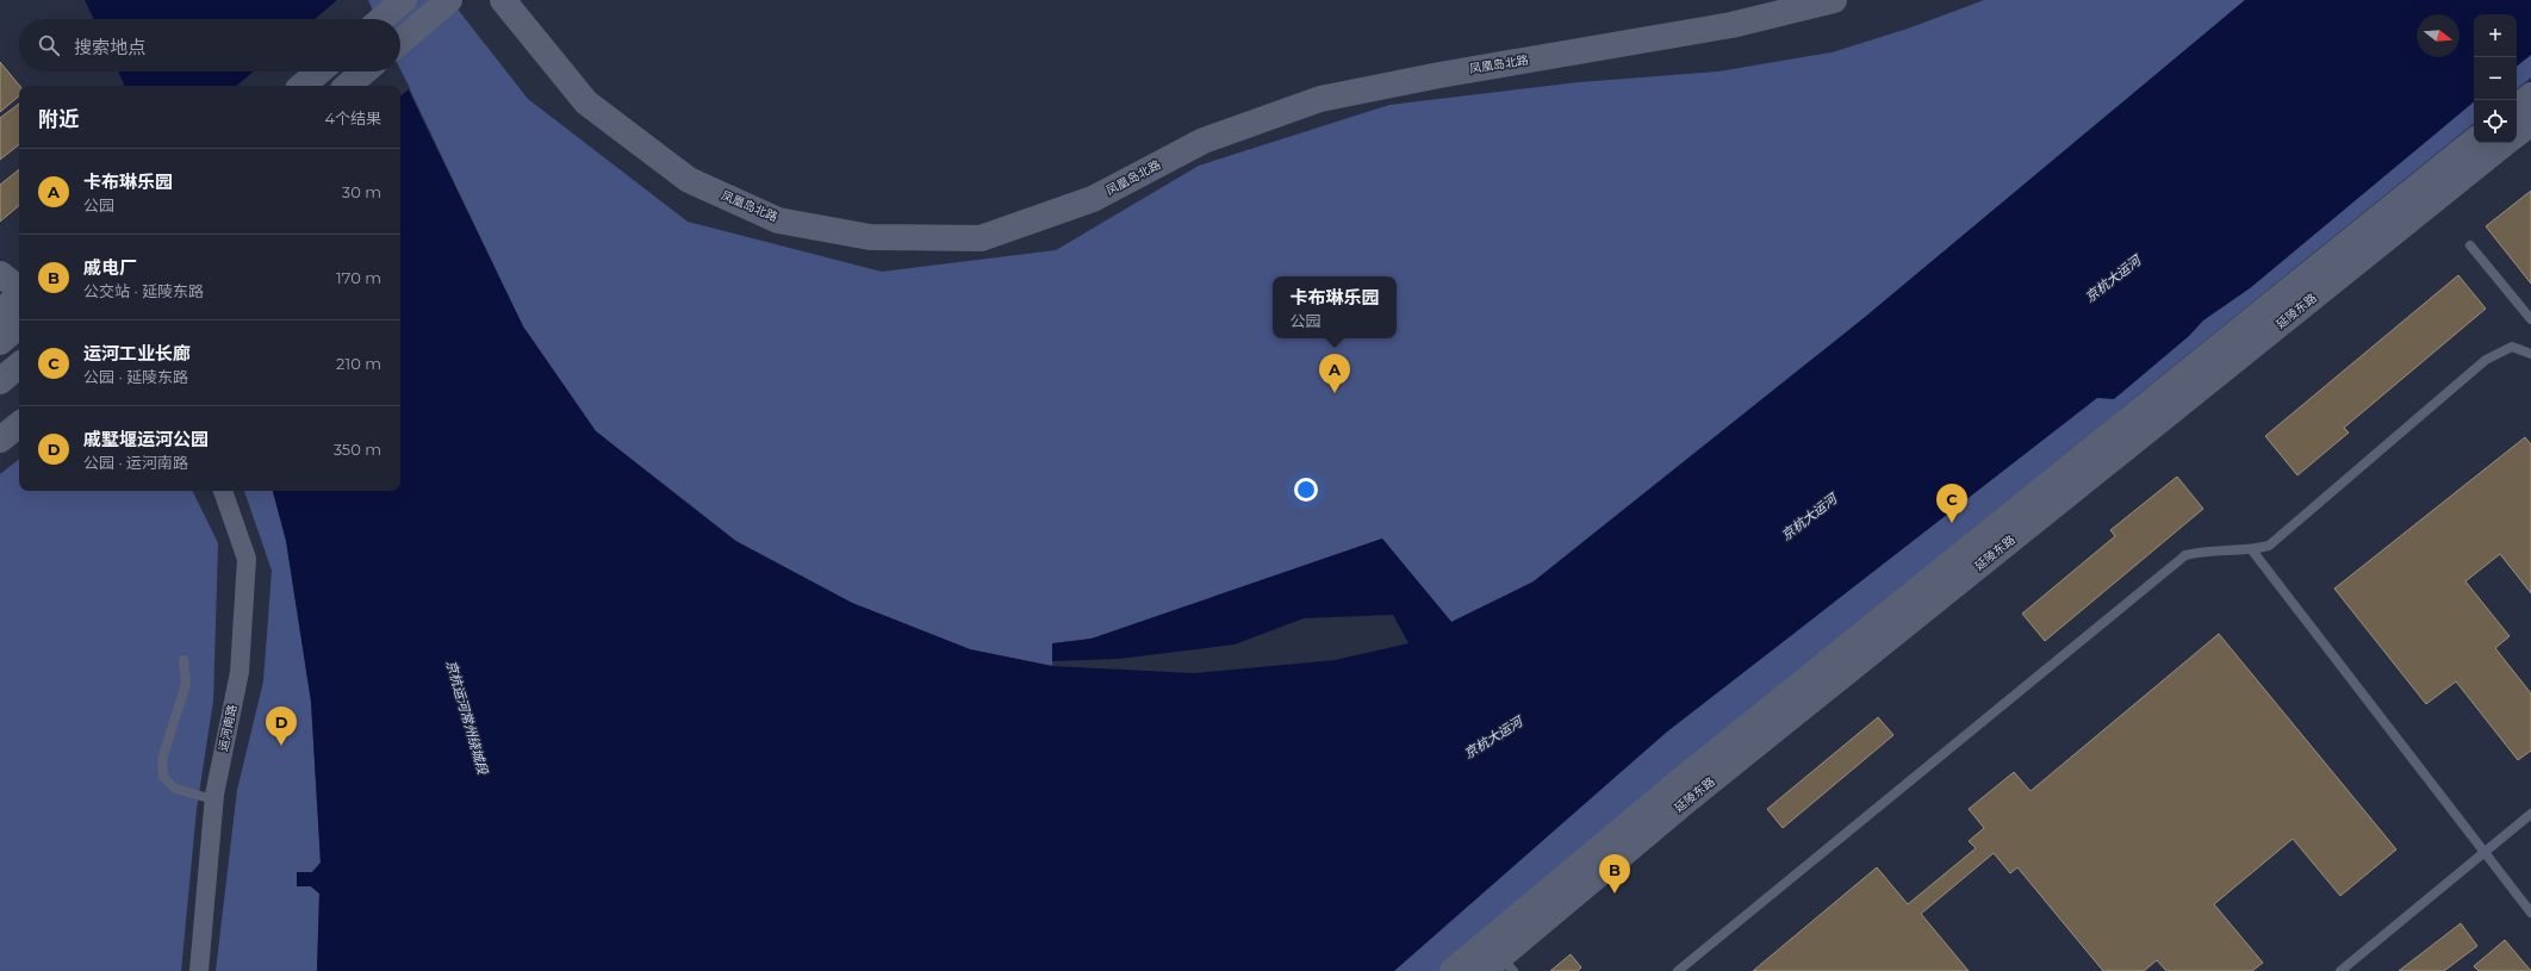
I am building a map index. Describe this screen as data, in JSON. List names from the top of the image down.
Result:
{
  "streets": {
    "main road": ["凤凰岛北路", "延陵东路"],
    "street": ["运河南路"]
  },
  "water": ["京杭大运河", "京杭运河常州绕城段"],
  "north": "right",
  "page": {
    "map_buttons": ["+", "−"],
    "search": "搜索地点",
    "heading": ["附近", "4个结果"],
    "list": [
      {
        "mark": "A",
        "name": "卡布琳乐园",
        "note": "公园",
        "value": "30 m"
      },
      {
        "mark": "B",
        "name": "戚电厂",
        "note": "公交站 · 延陵东路",
        "value": "170 m"
      },
      {
        "mark": "C",
        "name": "运河工业长廊",
        "note": "公园 · 延陵东路",
        "value": "210 m"
      },
      {
        "mark": "D",
        "name": "戚墅堰运河公园",
        "note": "公园 · 运河南路",
        "value": "350 m"
      }
    ],
    "popup": ["卡布琳乐园", "公园"],
    "pins": [
      "A",
      "C",
      "D",
      "B"
    ]
  }
}
